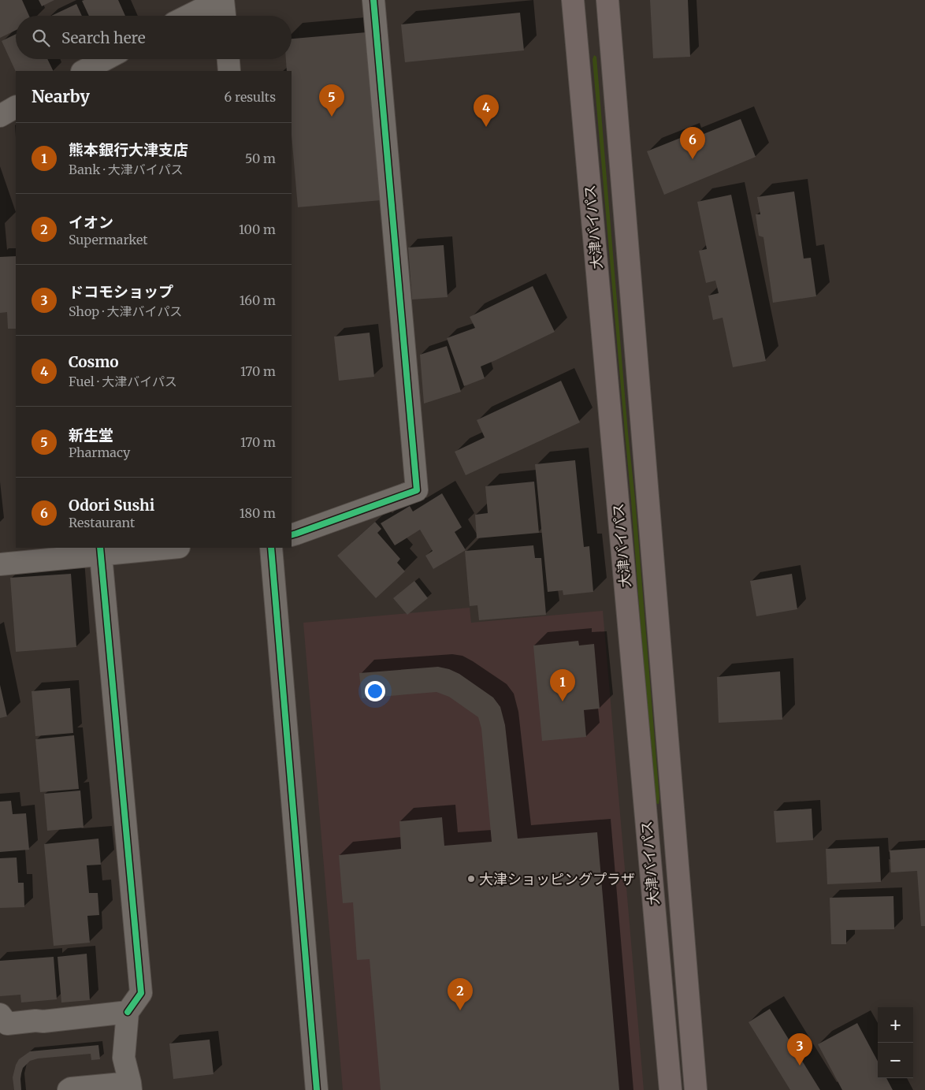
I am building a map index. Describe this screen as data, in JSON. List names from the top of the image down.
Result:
{
  "streets": {
    "highway": ["大津バイパス"]
  },
  "places": ["大津ショッピングプラザ"],
  "page": {
    "search": "Search here",
    "heading": ["Nearby", "6 results"],
    "pins": [
      "5",
      "4",
      "6",
      "1",
      "2",
      "3"
    ],
    "list": [
      {
        "mark": "1",
        "name": "熊本銀行大津支店",
        "note": "Bank · 大津バイパス",
        "value": "50 m"
      },
      {
        "mark": "2",
        "name": "イオン",
        "note": "Supermarket",
        "value": "100 m"
      },
      {
        "mark": "3",
        "name": "ドコモショップ",
        "note": "Shop · 大津バイパス",
        "value": "160 m"
      },
      {
        "mark": "4",
        "name": "Cosmo",
        "note": "Fuel · 大津バイパス",
        "value": "170 m"
      },
      {
        "mark": "5",
        "name": "新生堂",
        "note": "Pharmacy",
        "value": "170 m"
      },
      {
        "mark": "6",
        "name": "Odori Sushi",
        "note": "Restaurant",
        "value": "180 m"
      }
    ],
    "map_buttons": ["+", "−"]
  }
}
